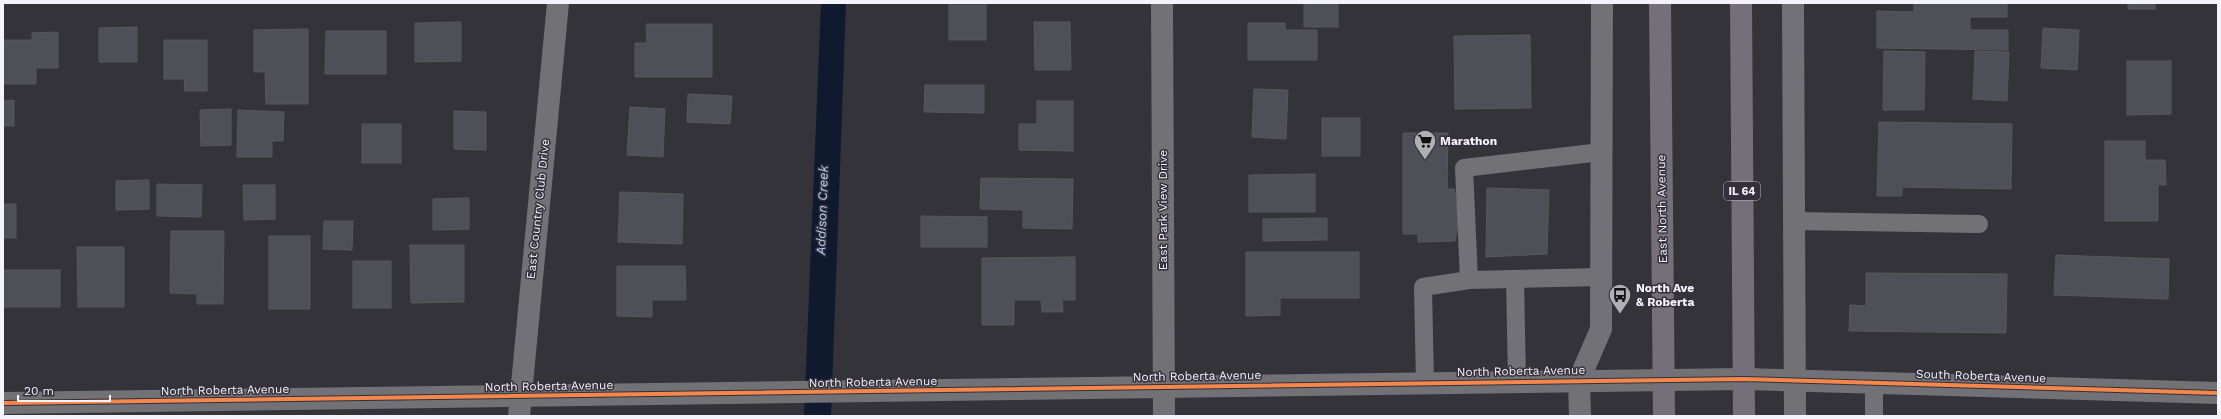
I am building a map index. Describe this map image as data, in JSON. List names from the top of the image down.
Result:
{
  "streets": {
    "main road": ["IL 64", "East North Avenue"],
    "street": [
      "East Country Club Drive",
      "East Park View Drive",
      "North Roberta Avenue",
      "South Roberta Avenue"
    ]
  },
  "crossings": [
    ["IL 64", "North Roberta Avenue"],
    ["IL 64", "South Roberta Avenue"],
    ["East Country Club Drive", "North Roberta Avenue"],
    ["East North Avenue", "North Roberta Avenue"],
    ["East Park View Drive", "North Roberta Avenue"],
    ["North Roberta Avenue", "South Roberta Avenue"]
  ],
  "water": ["Addison Creek"],
  "places": {
    "supermarket": ["Marathon"],
    "bus stop": ["North Ave & Roberta"]
  },
  "scale_bar": "20 m"
}
